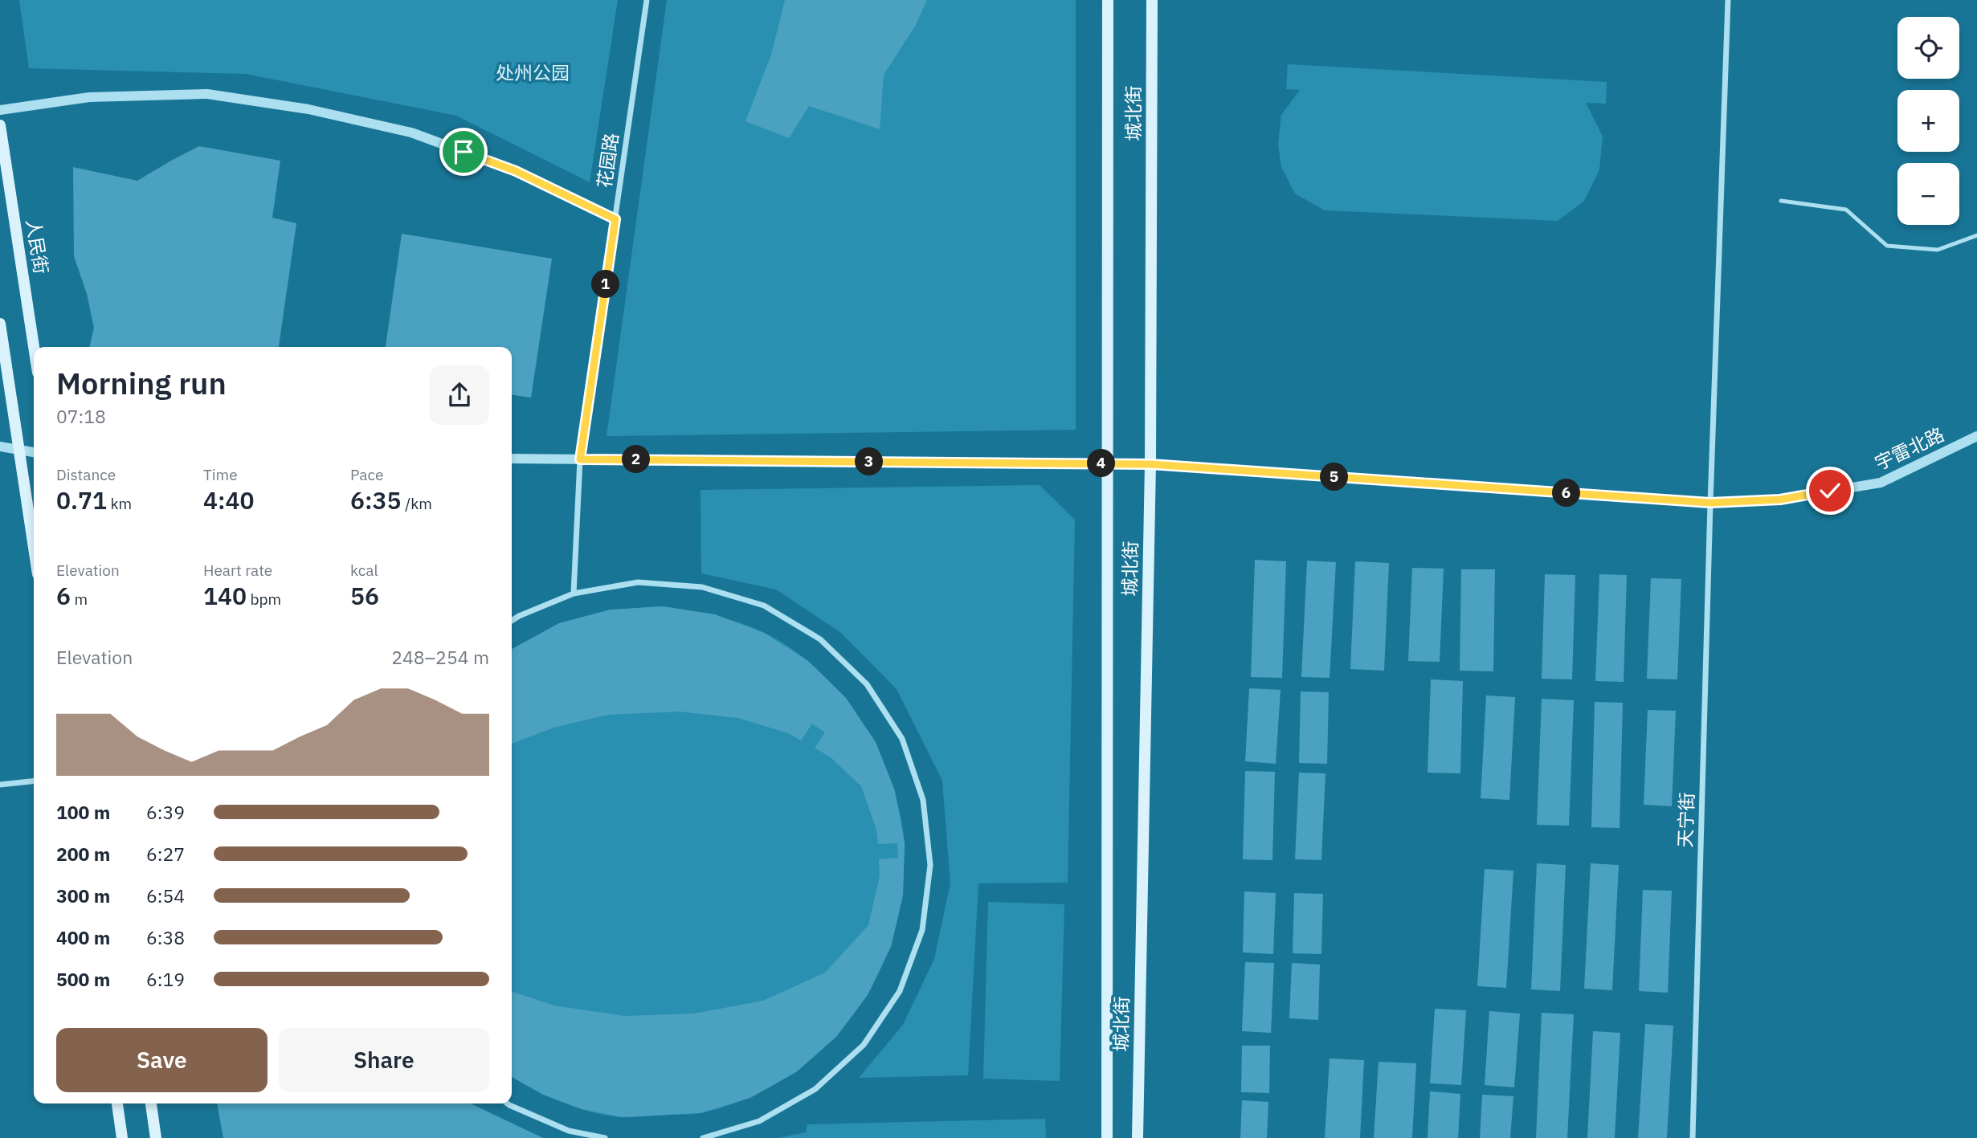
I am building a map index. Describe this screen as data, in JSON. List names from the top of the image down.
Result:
{
  "streets": {
    "main road": ["城北街", "人民街"],
    "street": ["花园路", "宇雷北路", "天宁街"]
  },
  "crossings": [
    ["城北街", "宇雷北路"],
    ["花园路", "宇雷北路"],
    ["宇雷北路", "天宁街"]
  ],
  "parks": ["处州公园"],
  "page": {
    "map_buttons": ["+", "−"],
    "pins": [
      "1",
      "2",
      "3",
      "4",
      "5",
      "6"
    ],
    "heading": ["Morning run", "07:18"],
    "stats": [
      ["Distance", "0.71 km"],
      ["Time", "4:40"],
      ["Pace", "6:35 /km"],
      ["Elevation", "6 m"],
      ["Heart rate", "140 bpm"],
      ["kcal", "56"]
    ],
    "chart": ["Elevation", "248–254 m"],
    "list": [
      {
        "name": "100 m",
        "note": "6:39"
      },
      {
        "name": "200 m",
        "note": "6:27"
      },
      {
        "name": "300 m",
        "note": "6:54"
      },
      {
        "name": "400 m",
        "note": "6:38"
      },
      {
        "name": "500 m",
        "note": "6:19"
      }
    ],
    "buttons": ["Save", "Share"]
  }
}
